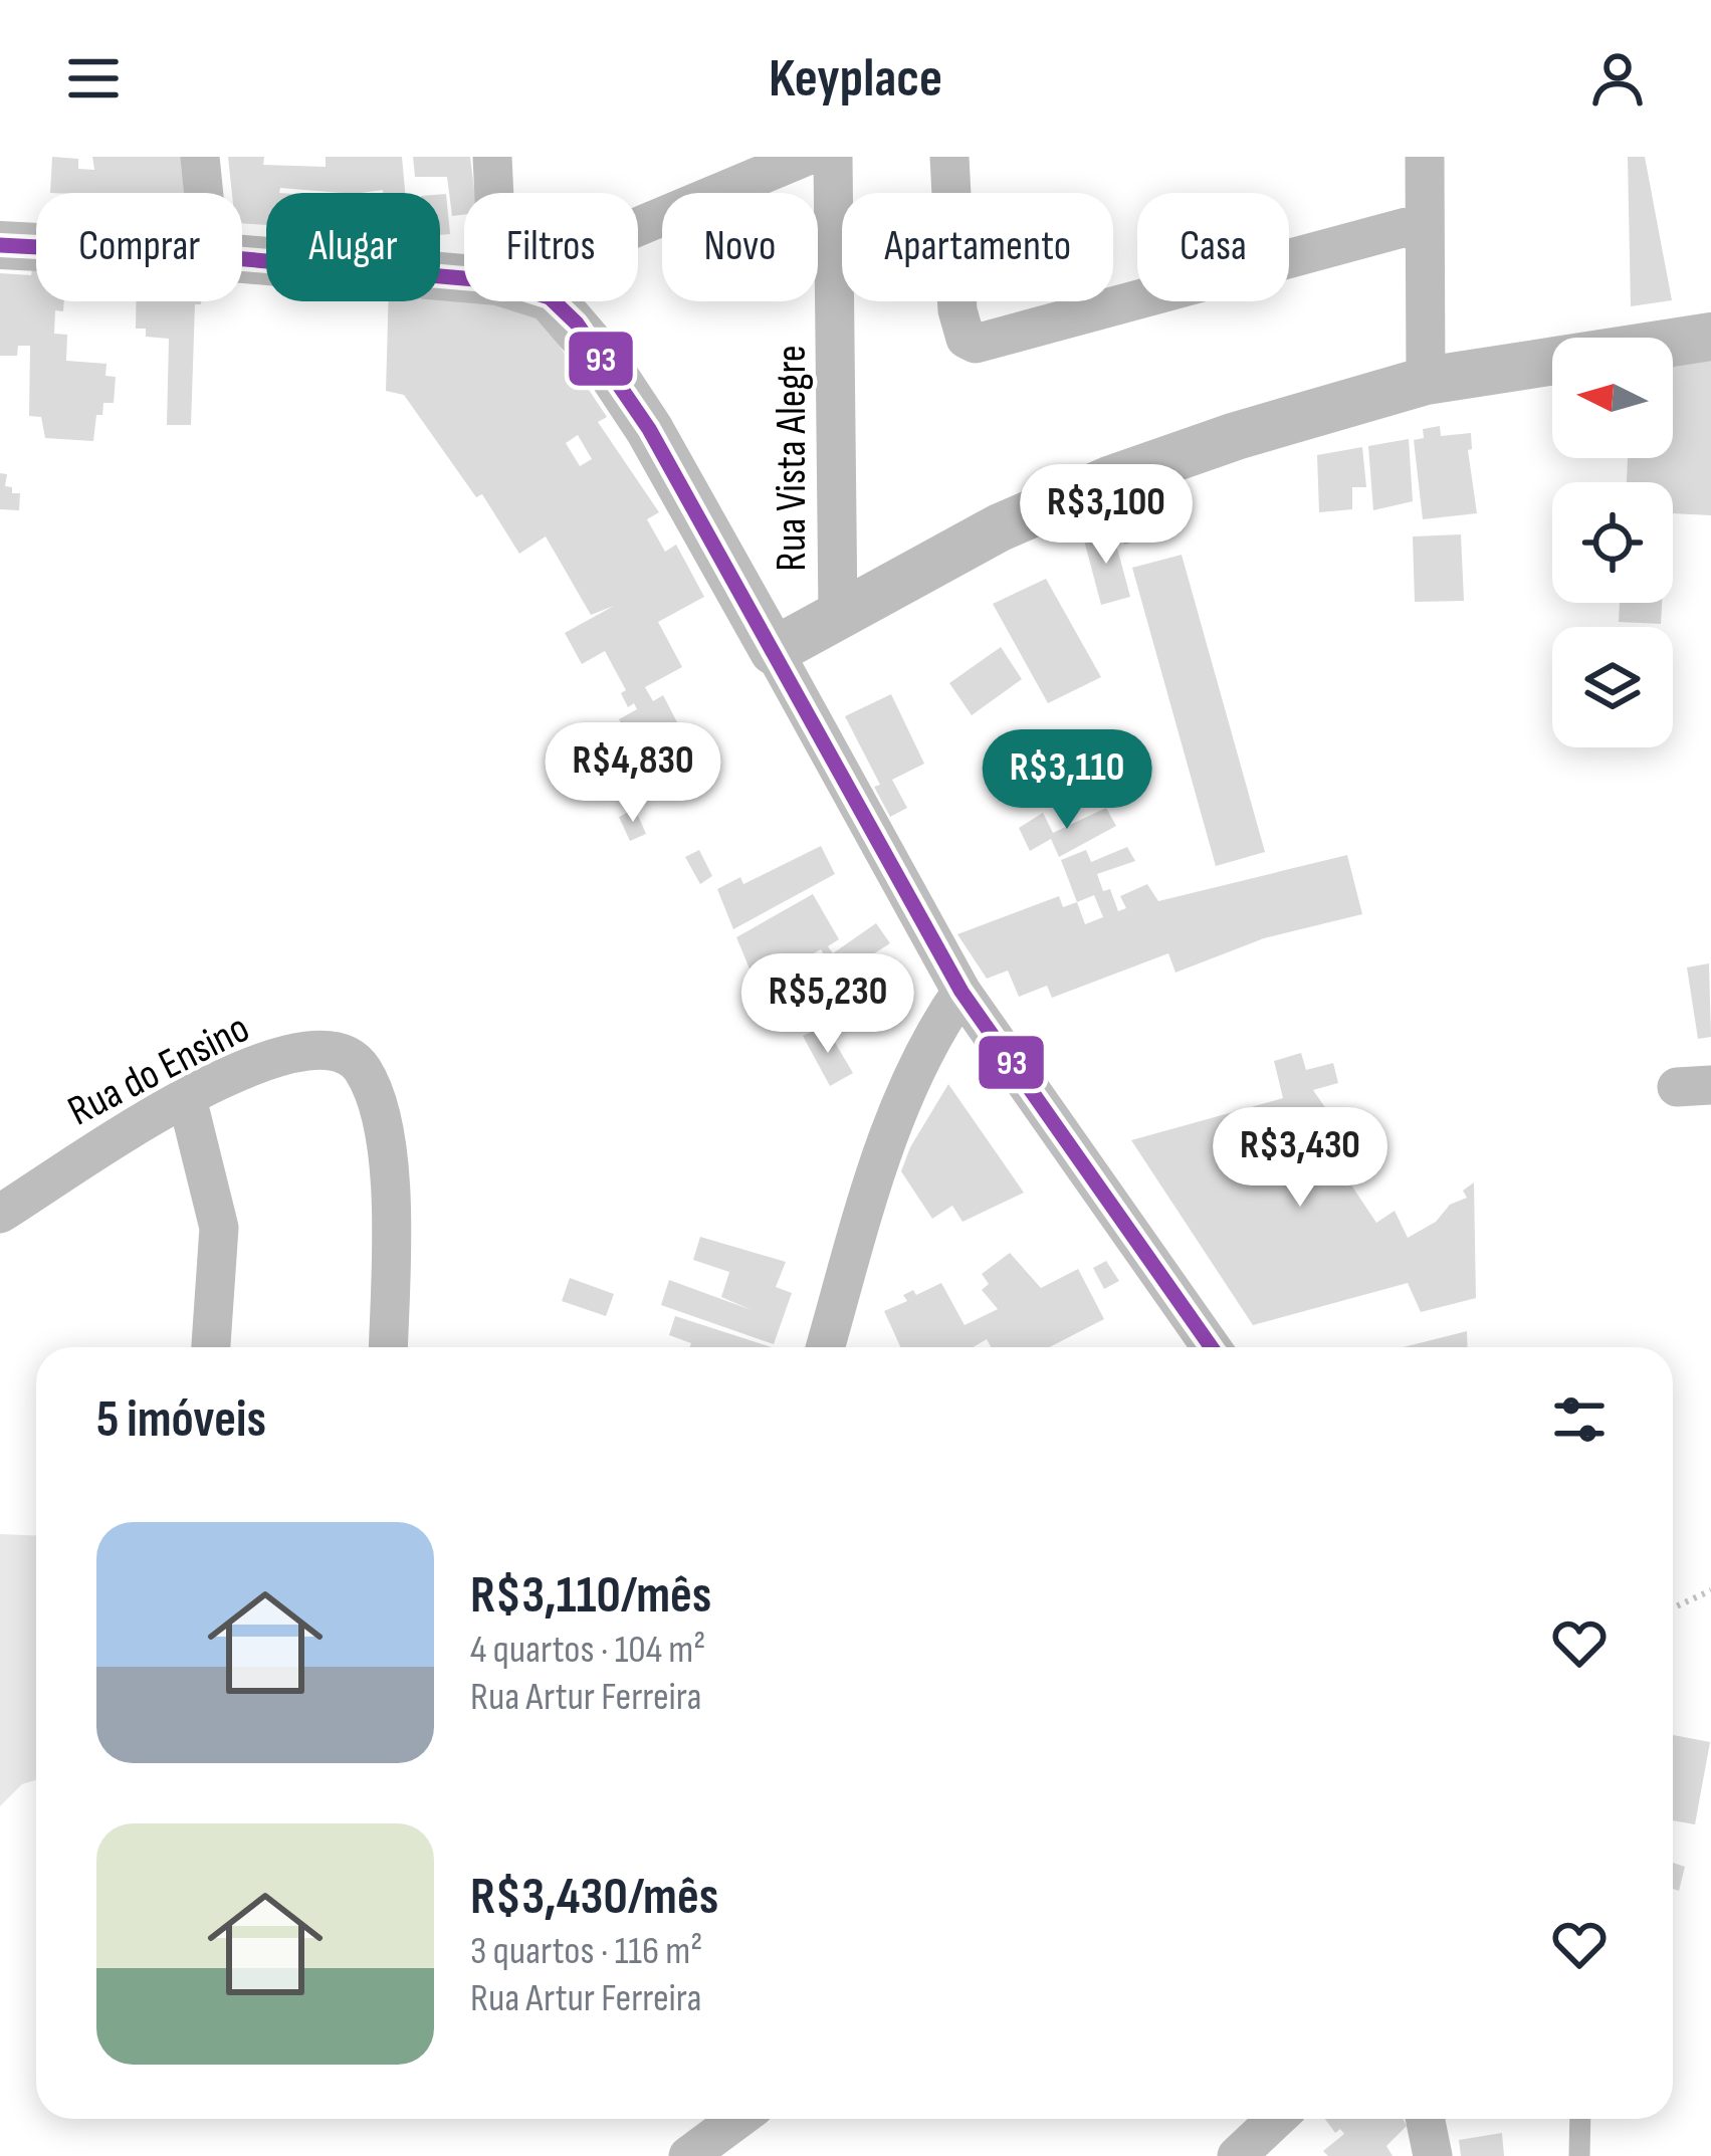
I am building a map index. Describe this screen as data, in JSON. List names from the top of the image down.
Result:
{
  "streets": {
    "street": ["Rua Vista Alegre", "Rua do Ensino"]
  },
  "lines": ["transit line 93"],
  "north": "left",
  "page": {
    "header": "Keyplace",
    "chip": [
      "Comprar",
      "Alugar",
      "Filtros",
      "Novo",
      "Apartamento",
      "Casa"
    ],
    "price": [
      "R$3,100",
      "R$4,830",
      "R$3,110",
      "R$5,230",
      "R$3,430"
    ],
    "heading": "5 imóveis",
    "list": [
      {
        "name": "R$3,110/mês",
        "note": "4 quartos · 104 m² · Rua Artur Ferreira"
      },
      {
        "name": "R$3,430/mês",
        "note": "3 quartos · 116 m² · Rua Artur Ferreira"
      }
    ]
  }
}
